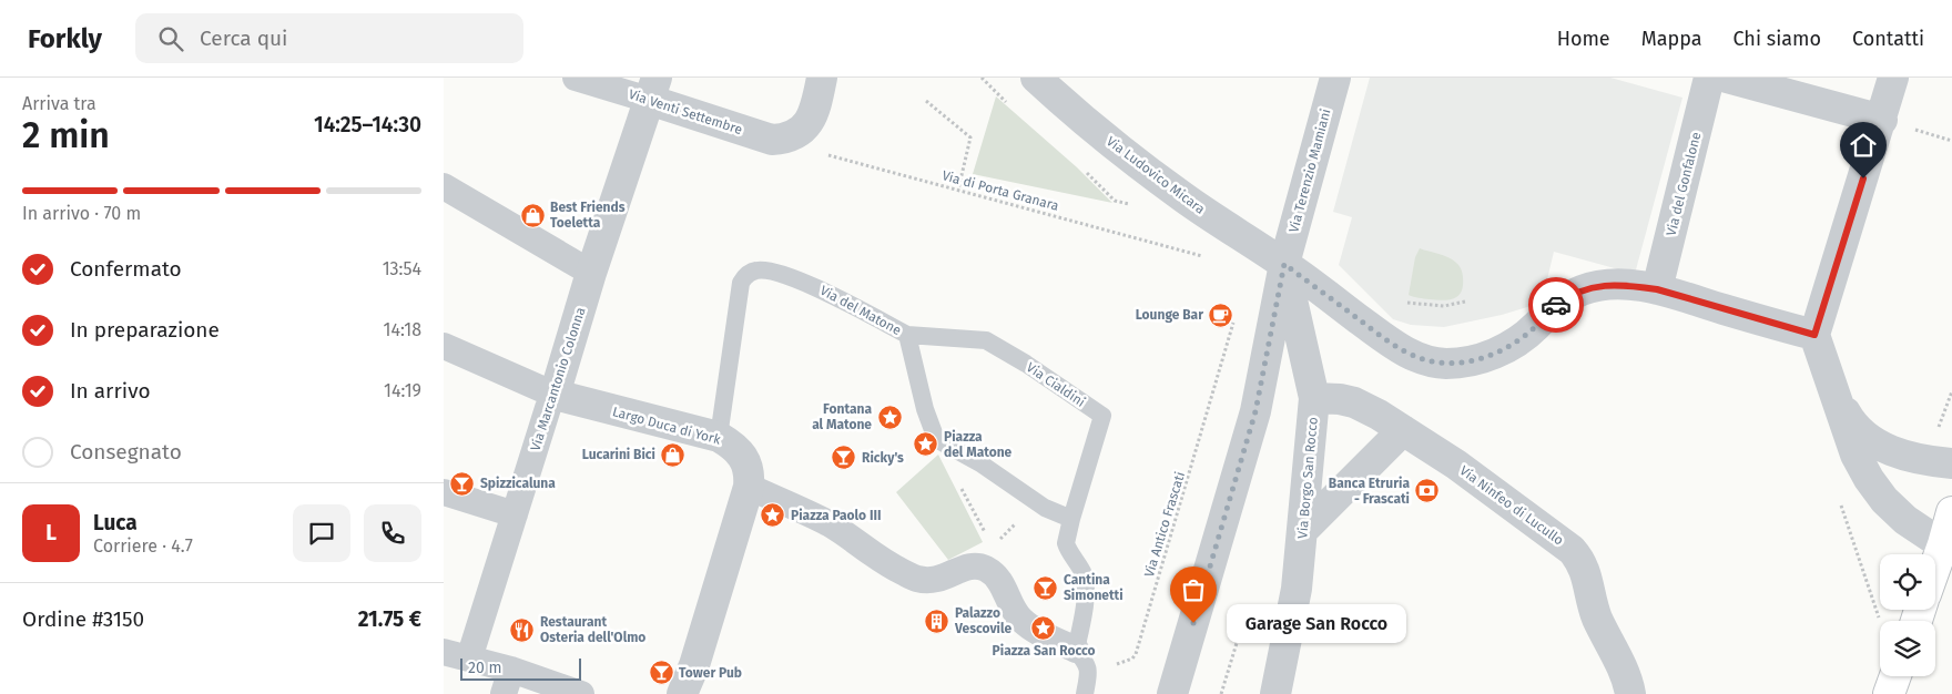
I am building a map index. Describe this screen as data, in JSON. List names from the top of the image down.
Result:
{
  "streets": {
    "street": [
      "Via Venti Settembre",
      "Via Terenzio Mamiani",
      "Via Ludovico Micara",
      "Via del Gonfalone",
      "Via Marcantonio Colonna",
      "Largo Duca di York",
      "Via Borgo San Rocco",
      "Via Ninfeo di Lucullo"
    ],
    "lane": ["Via del Matone", "Via Cialdini"],
    "path": ["Via di Porta Granara", "Via Antico Frascati"]
  },
  "crossings": [
    ["Via Venti Settembre", "Via Marcantonio Colonna"],
    ["Via Terenzio Mamiani", "Via Ludovico Micara"],
    ["Via Terenzio Mamiani", "Via Borgo San Rocco"],
    ["Via Ludovico Micara", "Via del Gonfalone"],
    ["Via Ludovico Micara", "Via Borgo San Rocco"],
    ["Via del Matone", "Via Cialdini"],
    ["Via del Matone", "Largo Duca di York"],
    ["Via Marcantonio Colonna", "Largo Duca di York"],
    ["Via Borgo San Rocco", "Via Ninfeo di Lucullo"]
  ],
  "places": {
    "shop": ["Best Friends Toeletta", "Lucarini Bici"],
    "cafe": ["Lounge Bar"],
    "place": [
      "Fontana al Matone",
      "Piazza del Matone",
      "Piazza Paolo III",
      "Piazza San Rocco"
    ],
    "bar": [
      "Ricky's",
      "Spizzicaluna",
      "Cantina Simonetti",
      "Tower Pub"
    ],
    "bank": ["Banca Etruria - Frascati"],
    "building": ["Palazzo Vescovile"],
    "other": ["Garage San Rocco"],
    "restaurant": ["Restaurant Osteria dell'Olmo"]
  },
  "scale_bar": "20 m",
  "page": {
    "header": "Forkly",
    "search": "Cerca qui",
    "nav": [
      "Home",
      "Mappa",
      "Chi siamo",
      "Contatti"
    ],
    "heading": ["2 min", "Arriva tra", "14:25–14:30"],
    "panel": [
      "Luca",
      "Corriere · 4.7",
      "Ordine #3150",
      "21.75 €"
    ],
    "bar": "In arrivo · 70 m",
    "list": [
      ["Confermato", "13:54"],
      ["In preparazione", "14:18"],
      ["In arrivo", "14:19"],
      "Consegnato"
    ],
    "round": "L",
    "bubble": "Garage San Rocco",
    "scale": "20 m"
  }
}
